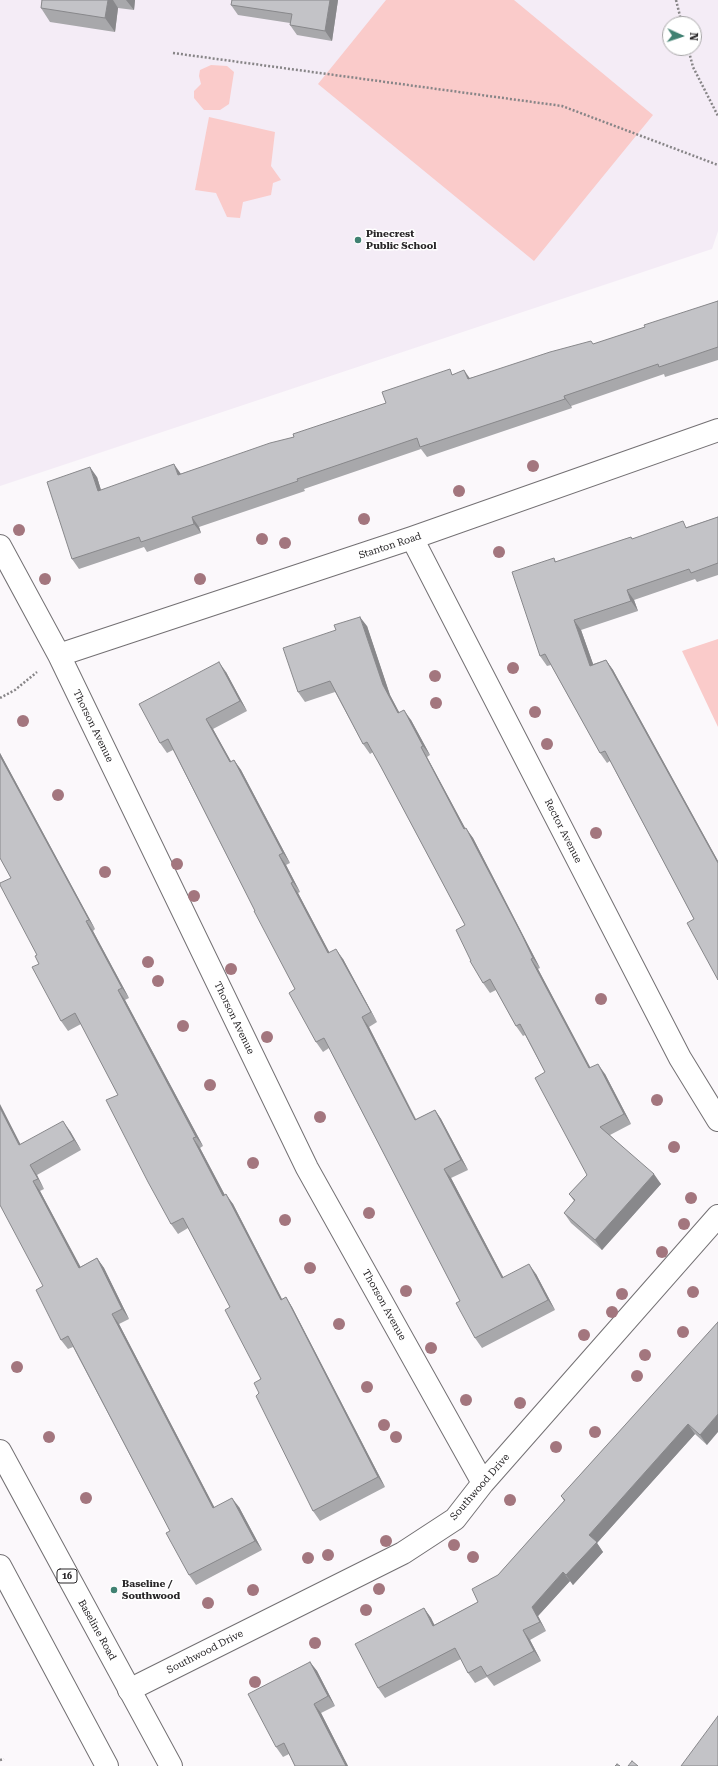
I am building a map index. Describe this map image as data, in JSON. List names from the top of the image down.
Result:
{
  "streets": {
    "street": [
      "Stanton Road",
      "Thorson Avenue",
      "Rector Avenue",
      "Southwood Drive",
      "16",
      "Baseline Road"
    ]
  },
  "crossings": [
    ["Stanton Road", "Thorson Avenue"],
    ["Stanton Road", "Rector Avenue"],
    ["Thorson Avenue", "Southwood Drive"],
    ["Southwood Drive", "Baseline Road"]
  ],
  "places": ["Pinecrest Public School", "Baseline / Southwood"],
  "north": "right"
}
